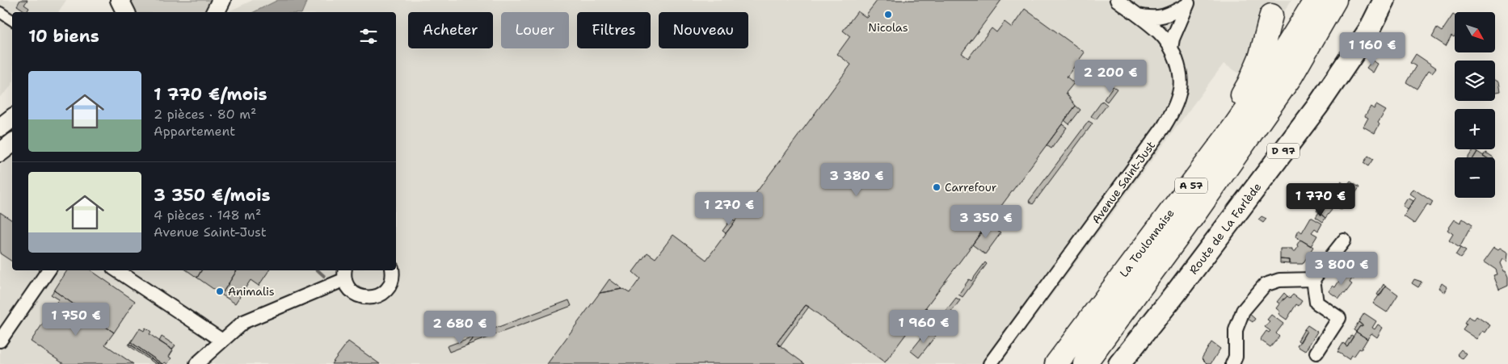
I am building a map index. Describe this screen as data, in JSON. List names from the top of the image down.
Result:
{
  "streets": {
    "highway": ["A 57", "La Toulonnaise"],
    "main road": ["D 97", "Route de La Farlède"],
    "street": ["Avenue Saint-Just"]
  },
  "places": ["Nicolas", "Carrefour", "Animalis"],
  "north": "bottom right",
  "page": {
    "map_buttons": ["+", "−"],
    "chip": [
      "Acheter",
      "Louer",
      "Filtres",
      "Nouveau"
    ],
    "heading": "10 biens",
    "price": [
      "1 160 €",
      "2 200 €",
      "3 380 €",
      "1 770 €",
      "1 270 €",
      "3 350 €",
      "3 800 €",
      "1 750 €",
      "1 960 €",
      "2 680 €"
    ],
    "list": [
      {
        "name": "1 770 €/mois",
        "note": "2 pièces · 80 m² · Appartement"
      },
      {
        "name": "3 350 €/mois",
        "note": "4 pièces · 148 m² · Avenue Saint-Just"
      }
    ]
  }
}
